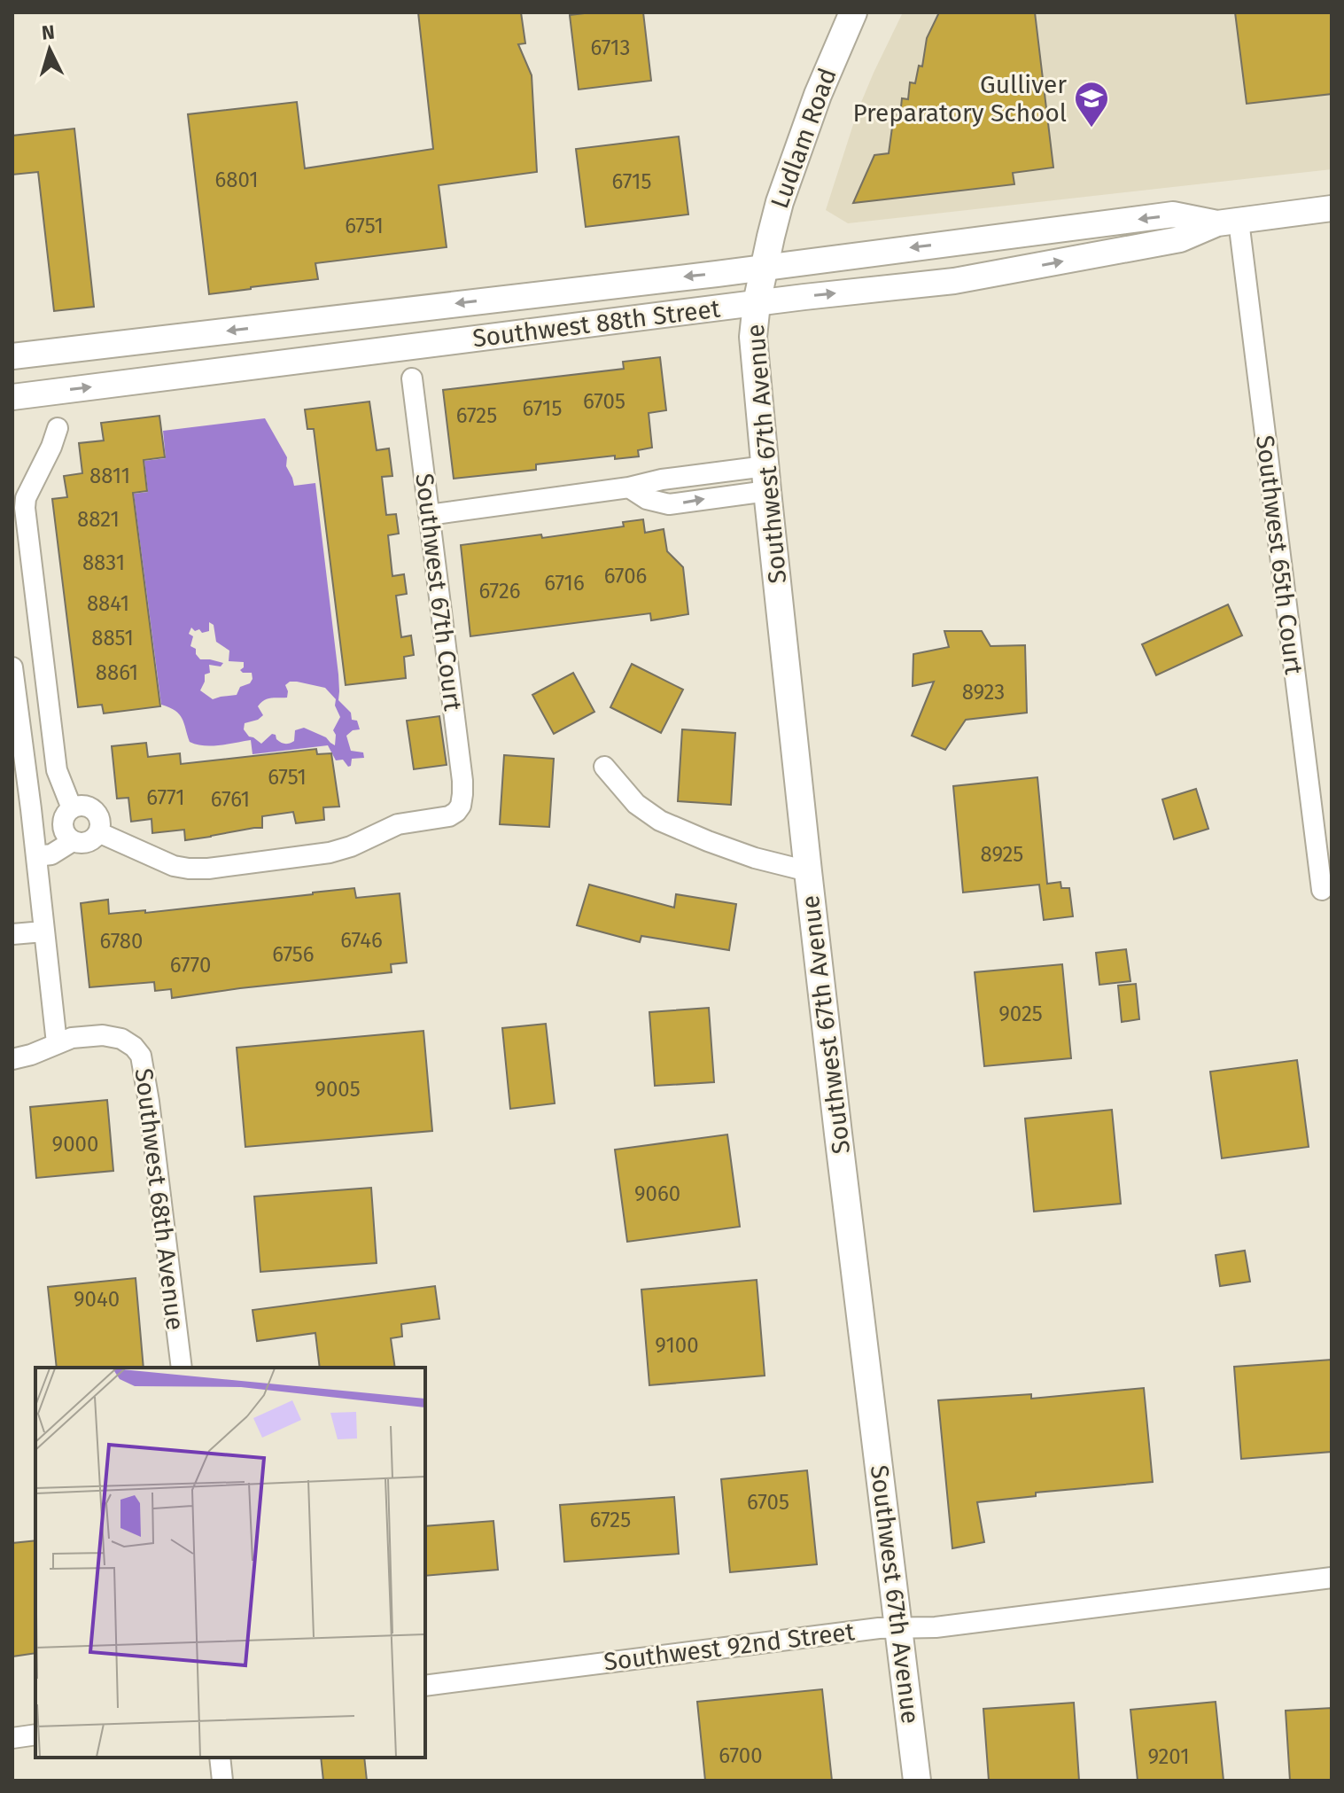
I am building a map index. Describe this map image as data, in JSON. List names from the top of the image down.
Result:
{
  "streets": {
    "main road": ["Ludlam Road", "Southwest 67th Avenue"],
    "street": [
      "Southwest 88th Street",
      "Southwest 65th Court",
      "Southwest 67th Court",
      "Southwest 68th Avenue",
      "Southwest 92nd Street"
    ]
  },
  "crossings": [
    ["Ludlam Road", "Southwest 88th Street"],
    ["Ludlam Road", "Southwest 67th Avenue"],
    ["Southwest 88th Street", "Southwest 67th Avenue"],
    ["Southwest 88th Street", "Southwest 65th Court"],
    ["Southwest 67th Avenue", "Southwest 92nd Street"]
  ],
  "places": {
    "school or university": ["Gulliver Preparatory School"]
  },
  "house_numbers": [
    "6713",
    "6801",
    "6715",
    "6751",
    "6705",
    "6715",
    "6725",
    "8811",
    "8821",
    "8831",
    "6706",
    "6716",
    "6726",
    "8841",
    "8851",
    "8861",
    "8923",
    "6751",
    "6771",
    "6761",
    "8925",
    "6746",
    "6780",
    "6756",
    "6770",
    "9025",
    "9005",
    "9000",
    "9060",
    "9040",
    "9100",
    "6705",
    "6725",
    "6700",
    "9201"
  ],
  "north": "top"
}
